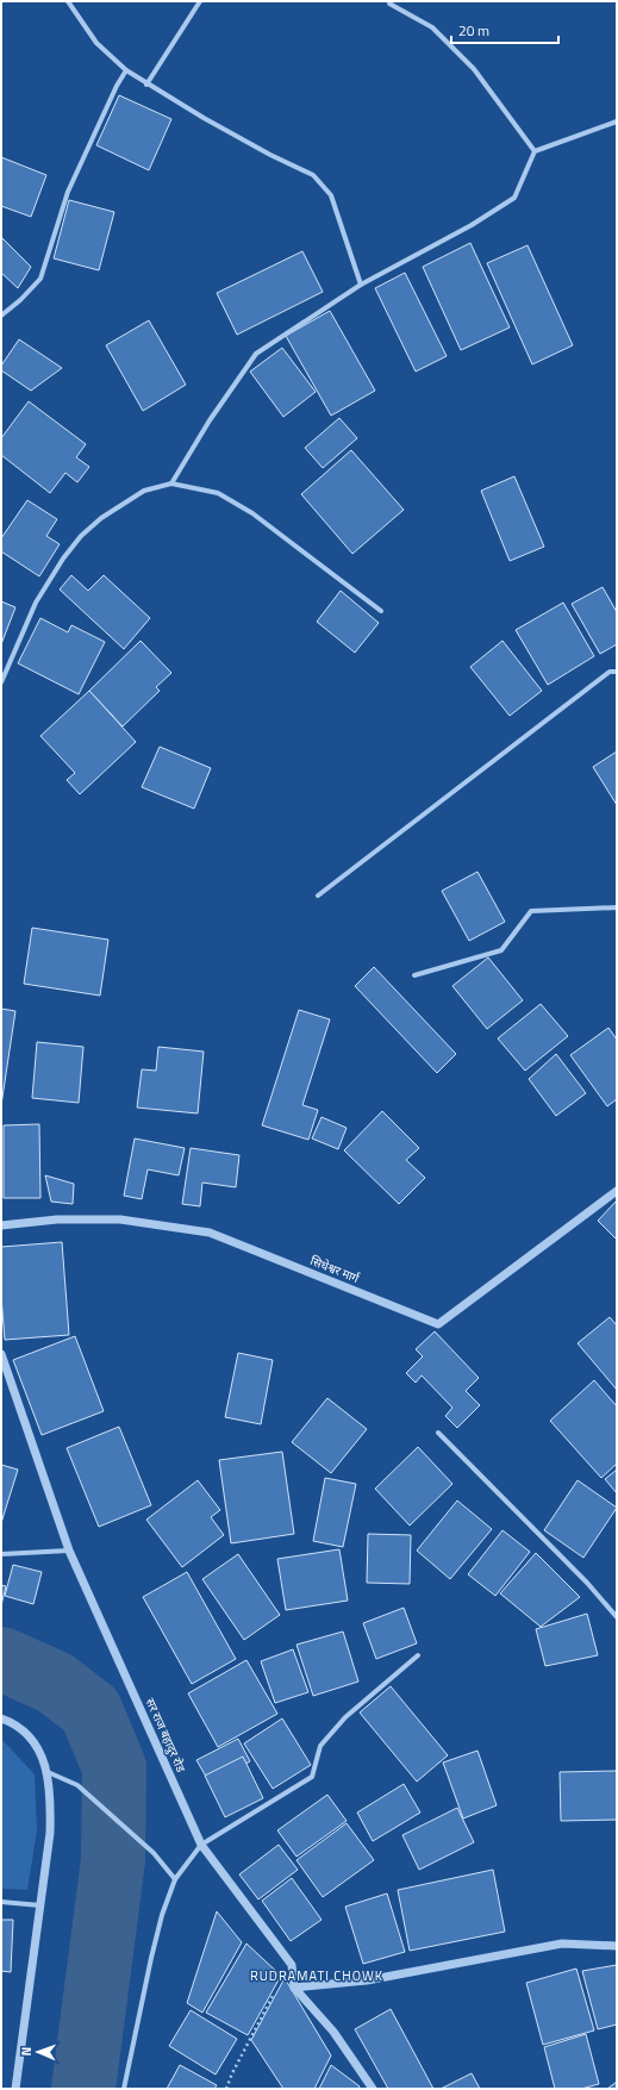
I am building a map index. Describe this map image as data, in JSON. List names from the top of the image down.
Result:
{
  "streets": {
    "street": ["सिधेश्वर मार्ग", "सर राज बहादुर रोड"]
  },
  "districts": ["RUDRAMATI CHOWK"],
  "scale_bar": "20 m",
  "north": "left"
}
